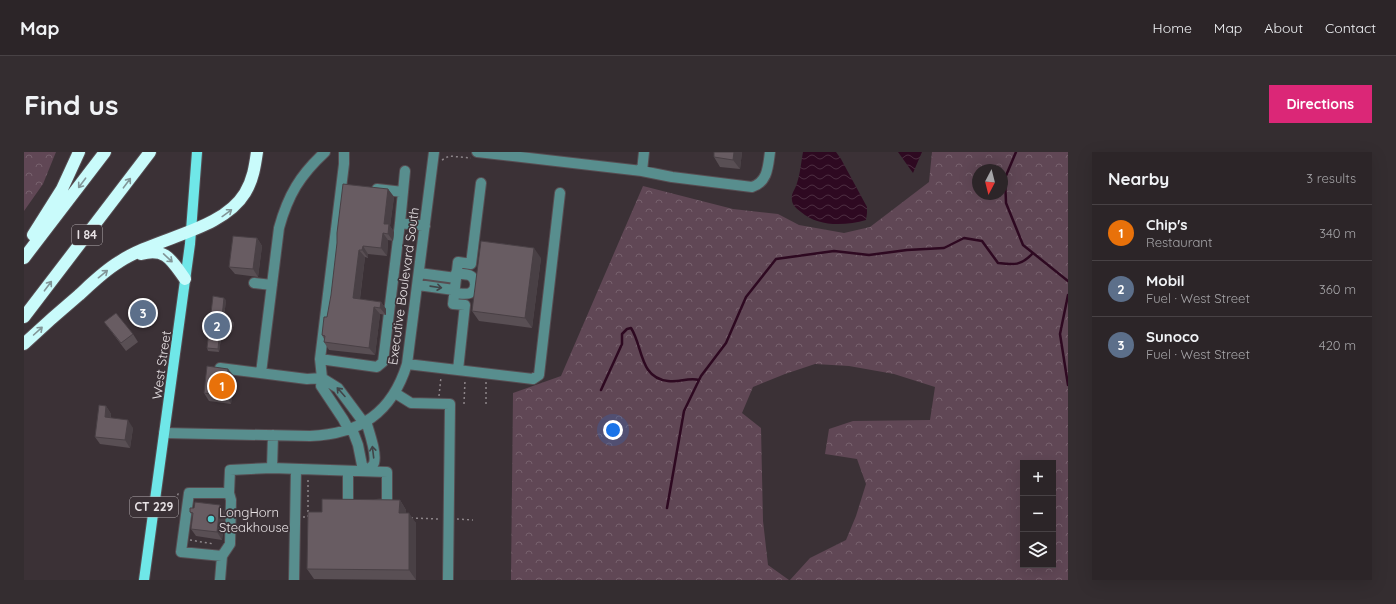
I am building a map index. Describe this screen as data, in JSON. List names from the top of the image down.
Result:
{
  "streets": {
    "highway": ["I 84"],
    "main road": ["West Street", "CT 229"],
    "street": ["Executive Boulevard South"]
  },
  "crossings": [
    ["Executive Boulevard South", "West Street"]
  ],
  "places": ["LongHorn Steakhouse"],
  "north": "bottom",
  "page": {
    "header": "Map",
    "nav": [
      "Home",
      "Map",
      "About",
      "Contact"
    ],
    "buttons": "Directions",
    "title": "Find us",
    "heading": ["Nearby", "3 results"],
    "list": [
      {
        "mark": "1",
        "name": "Chip's",
        "note": "Restaurant",
        "value": "340 m"
      },
      {
        "mark": "2",
        "name": "Mobil",
        "note": "Fuel · West Street",
        "value": "360 m"
      },
      {
        "mark": "3",
        "name": "Sunoco",
        "note": "Fuel · West Street",
        "value": "420 m"
      }
    ],
    "pins": ["3", "2", "1"],
    "map_buttons": ["+", "−"]
  }
}
